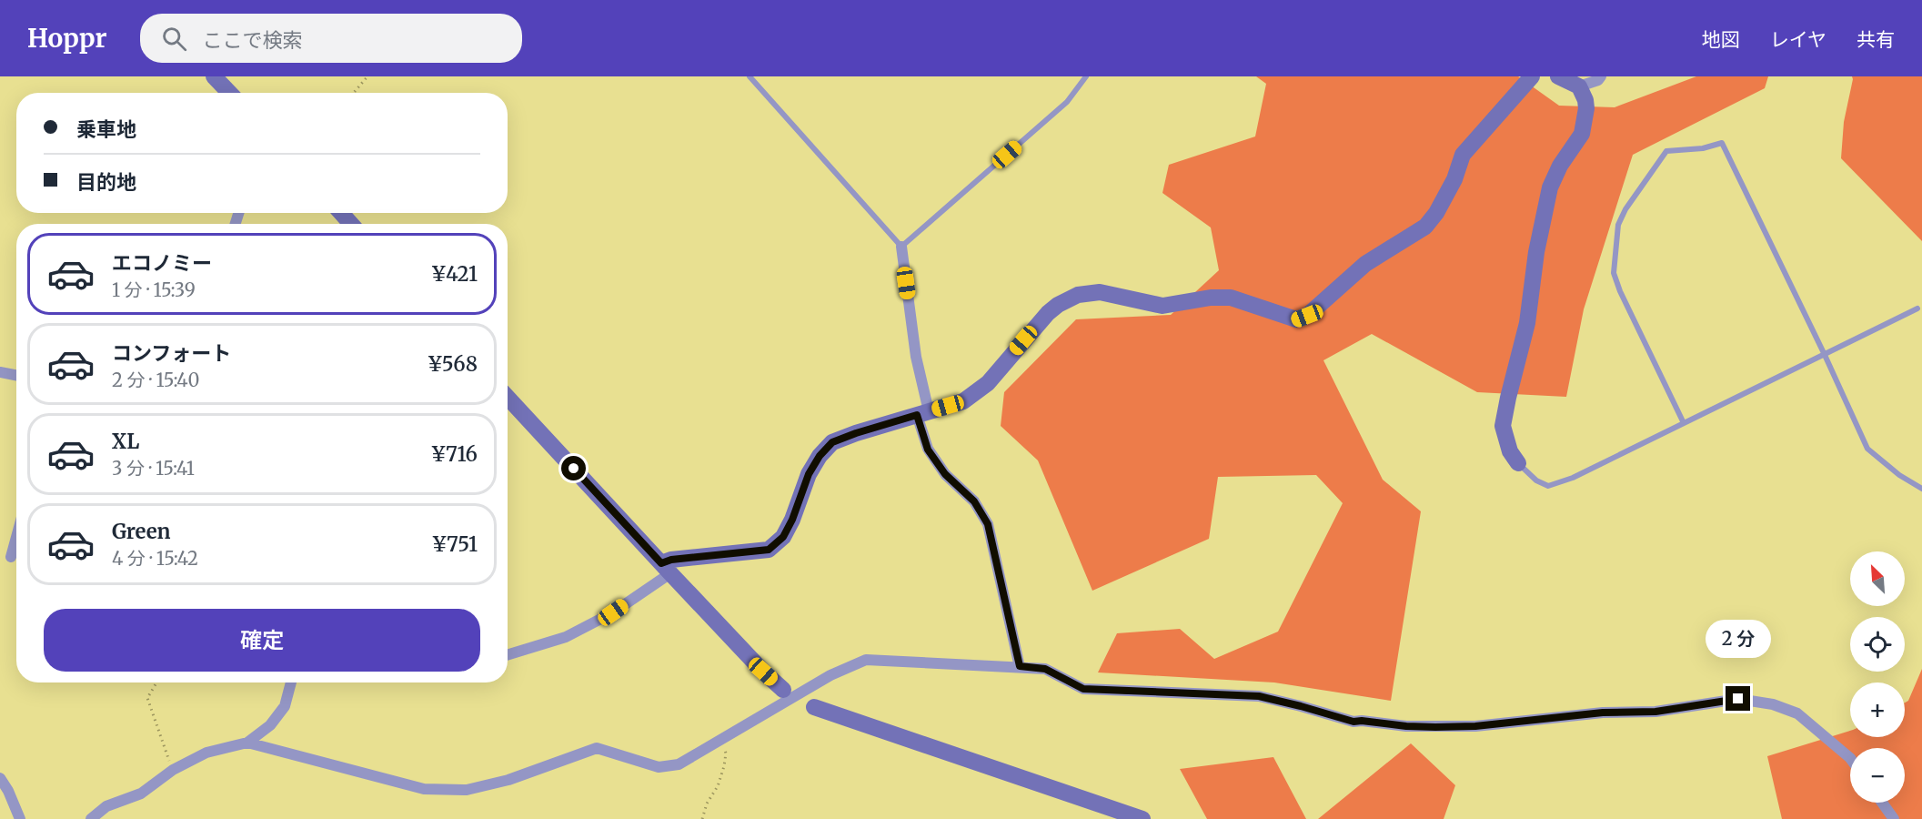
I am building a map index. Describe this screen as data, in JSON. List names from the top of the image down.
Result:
{
  "north": "top left",
  "page": {
    "header": "Hoppr",
    "search": "ここで検索",
    "nav": ["地図", "レイヤ", "共有"],
    "banner": ["乗車地", "目的地"],
    "list": [
      {
        "name": "エコノミー",
        "note": "1 分 · 15:39",
        "value": "¥421"
      },
      {
        "name": "コンフォート",
        "note": "2 分 · 15:40",
        "value": "¥568"
      },
      {
        "name": "XL",
        "note": "3 分 · 15:41",
        "value": "¥716"
      },
      {
        "name": "Green",
        "note": "4 分 · 15:42",
        "value": "¥751"
      }
    ],
    "map_buttons": ["+", "−"],
    "buttons": "確定",
    "bubble": "2 分"
  }
}
